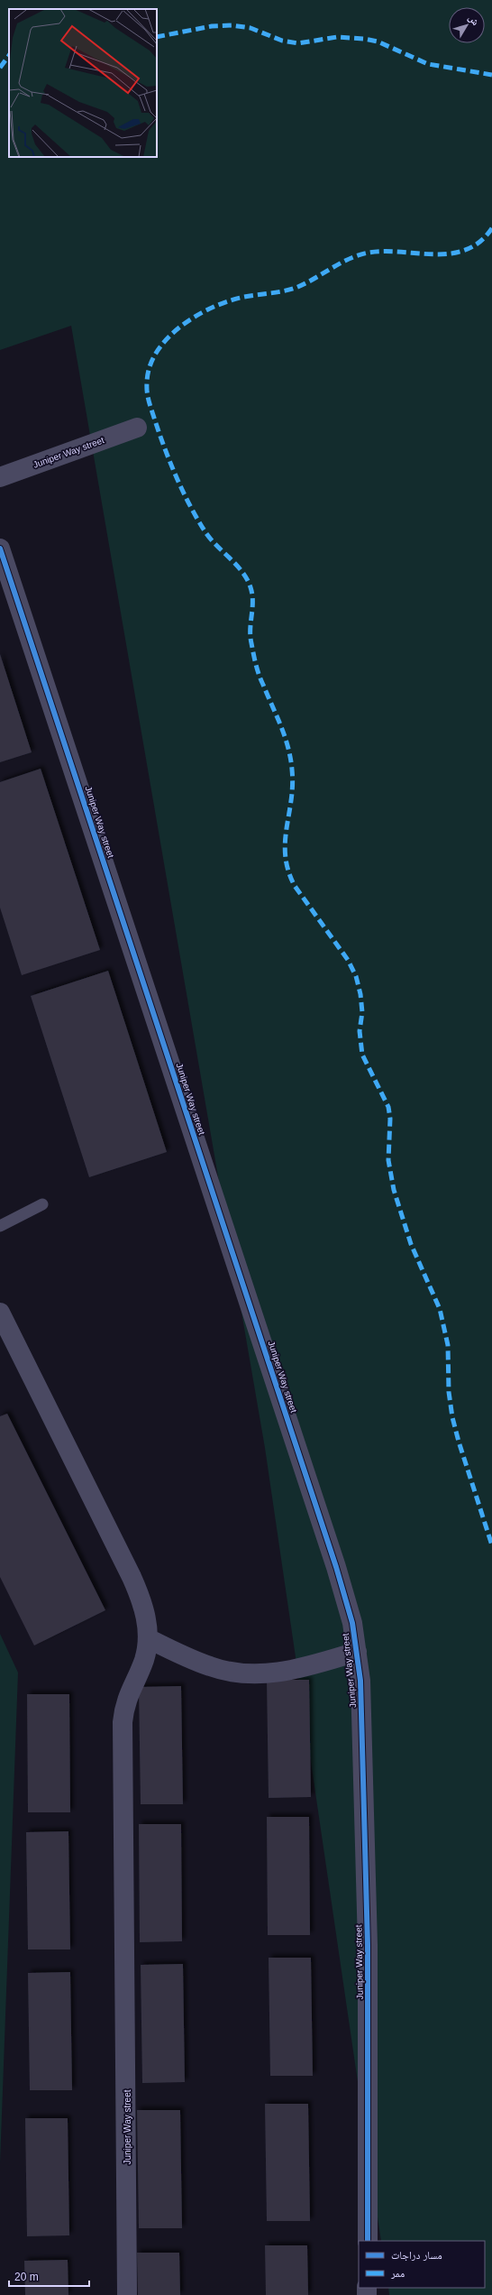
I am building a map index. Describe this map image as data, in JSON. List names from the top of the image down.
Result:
{
  "streets": {
    "street": ["Juniper Way street"]
  },
  "legend": ["مسار دراجات", "ممر"],
  "scale_bar": "20 m",
  "north": "top right"
}
